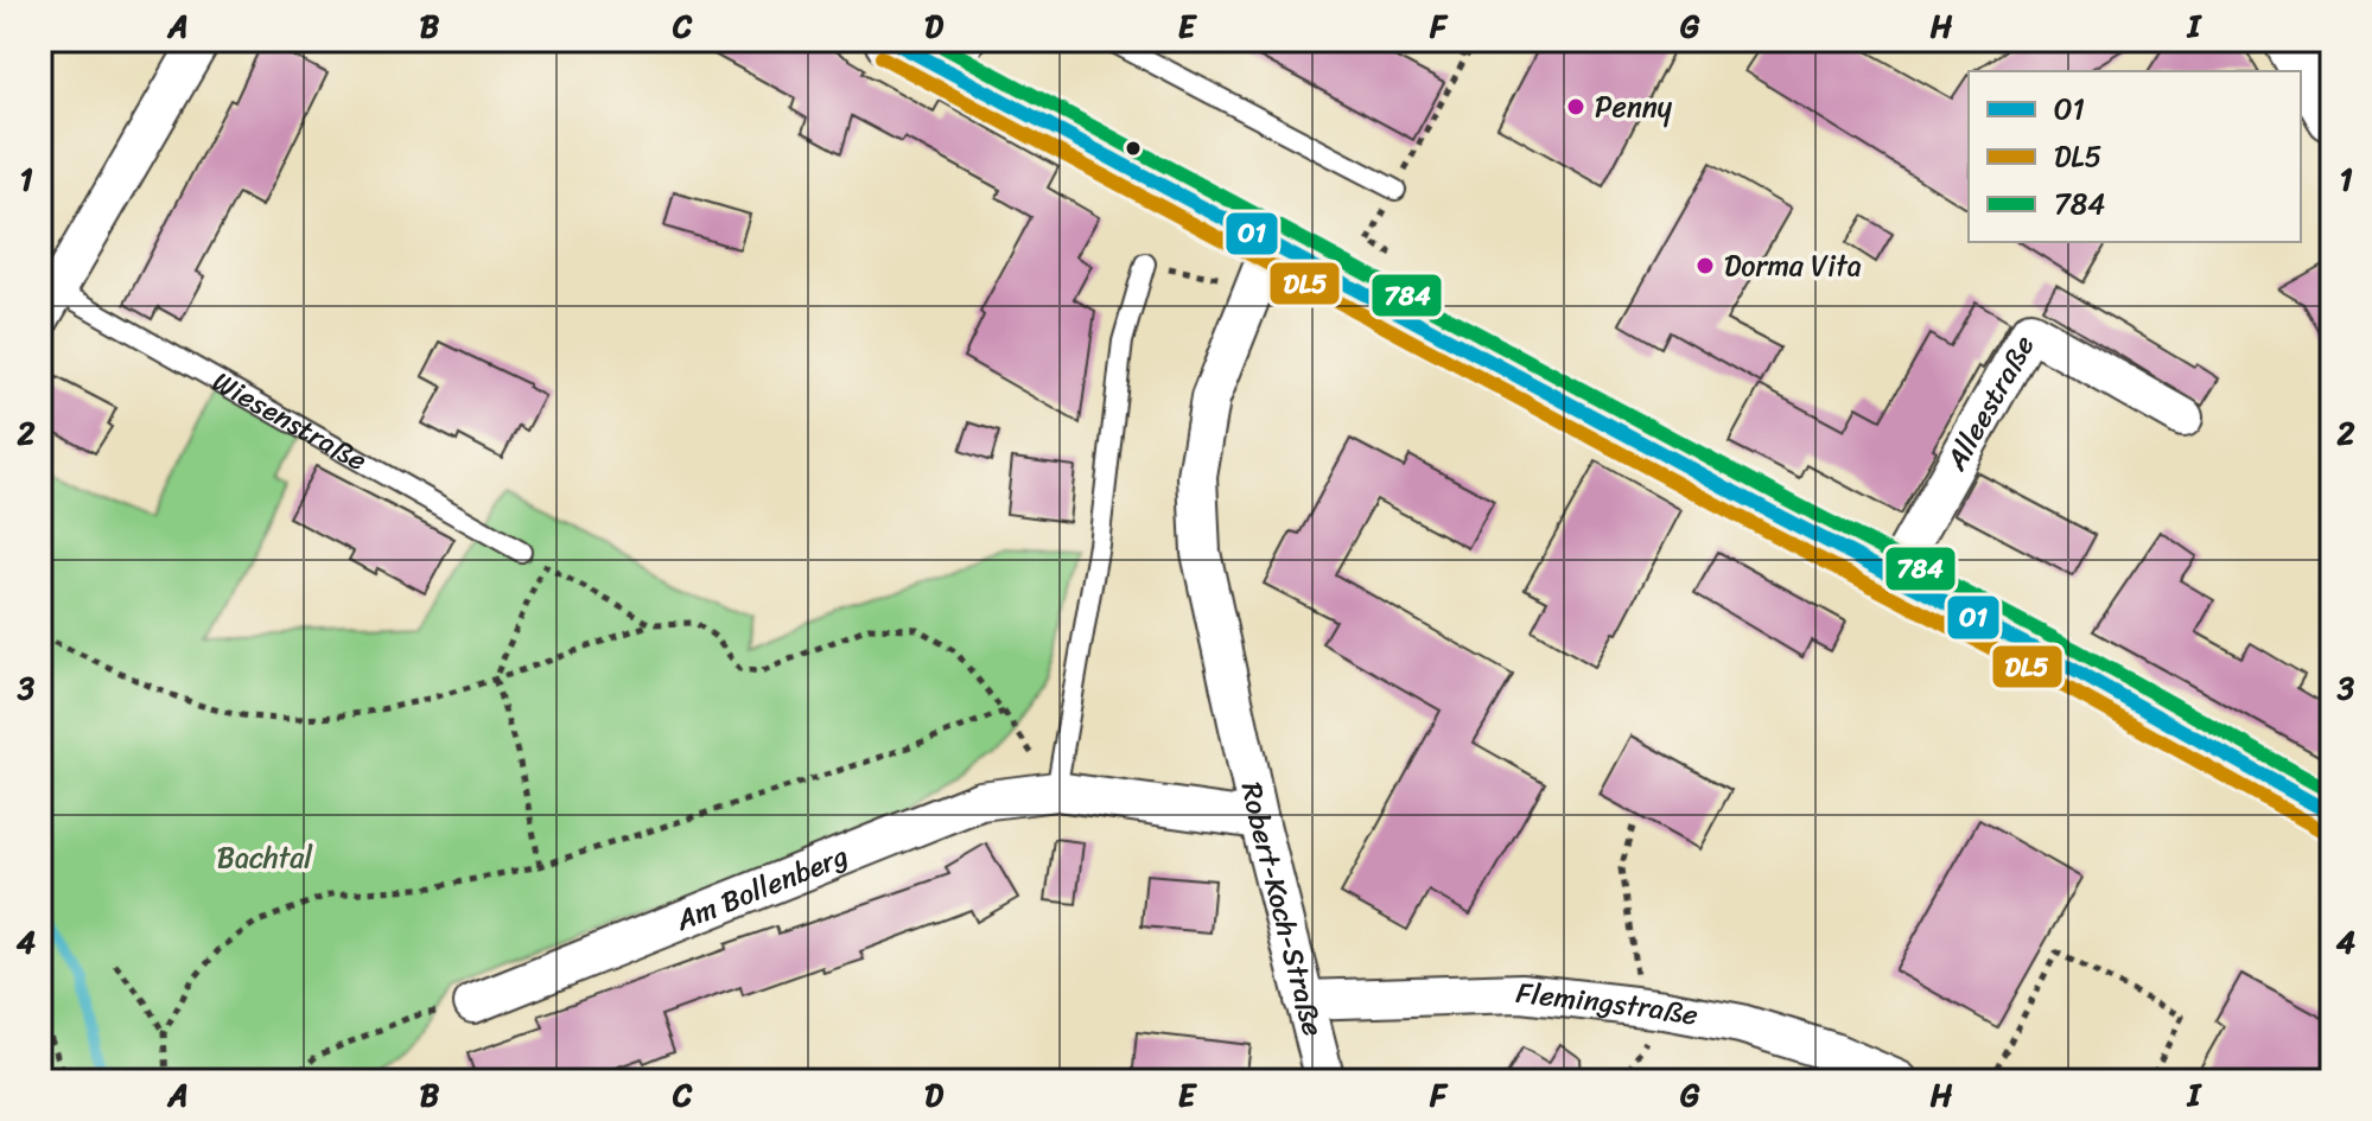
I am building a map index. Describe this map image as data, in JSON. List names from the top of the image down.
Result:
{
  "streets": {
    "street": [
      "Alleestraße",
      "Wiesenstraße",
      "Am Bollenberg",
      "Robert-Koch-Straße",
      "Flemingstraße"
    ]
  },
  "crossings": [
    ["Am Bollenberg", "Robert-Koch-Straße"],
    ["Robert-Koch-Straße", "Flemingstraße"]
  ],
  "parks": ["Bachtal"],
  "places": ["Penny", "Dorma Vita"],
  "lines": ["transit line O1", "transit line 784", "transit line DL5"],
  "legend": ["O1", "DL5", "784"],
  "grid": {
    "columns": [
      "A",
      "B",
      "C",
      "D",
      "E",
      "F",
      "G",
      "H",
      "I"
    ],
    "rows": [
      "1",
      "2",
      "3",
      "4"
    ]
  }
}
